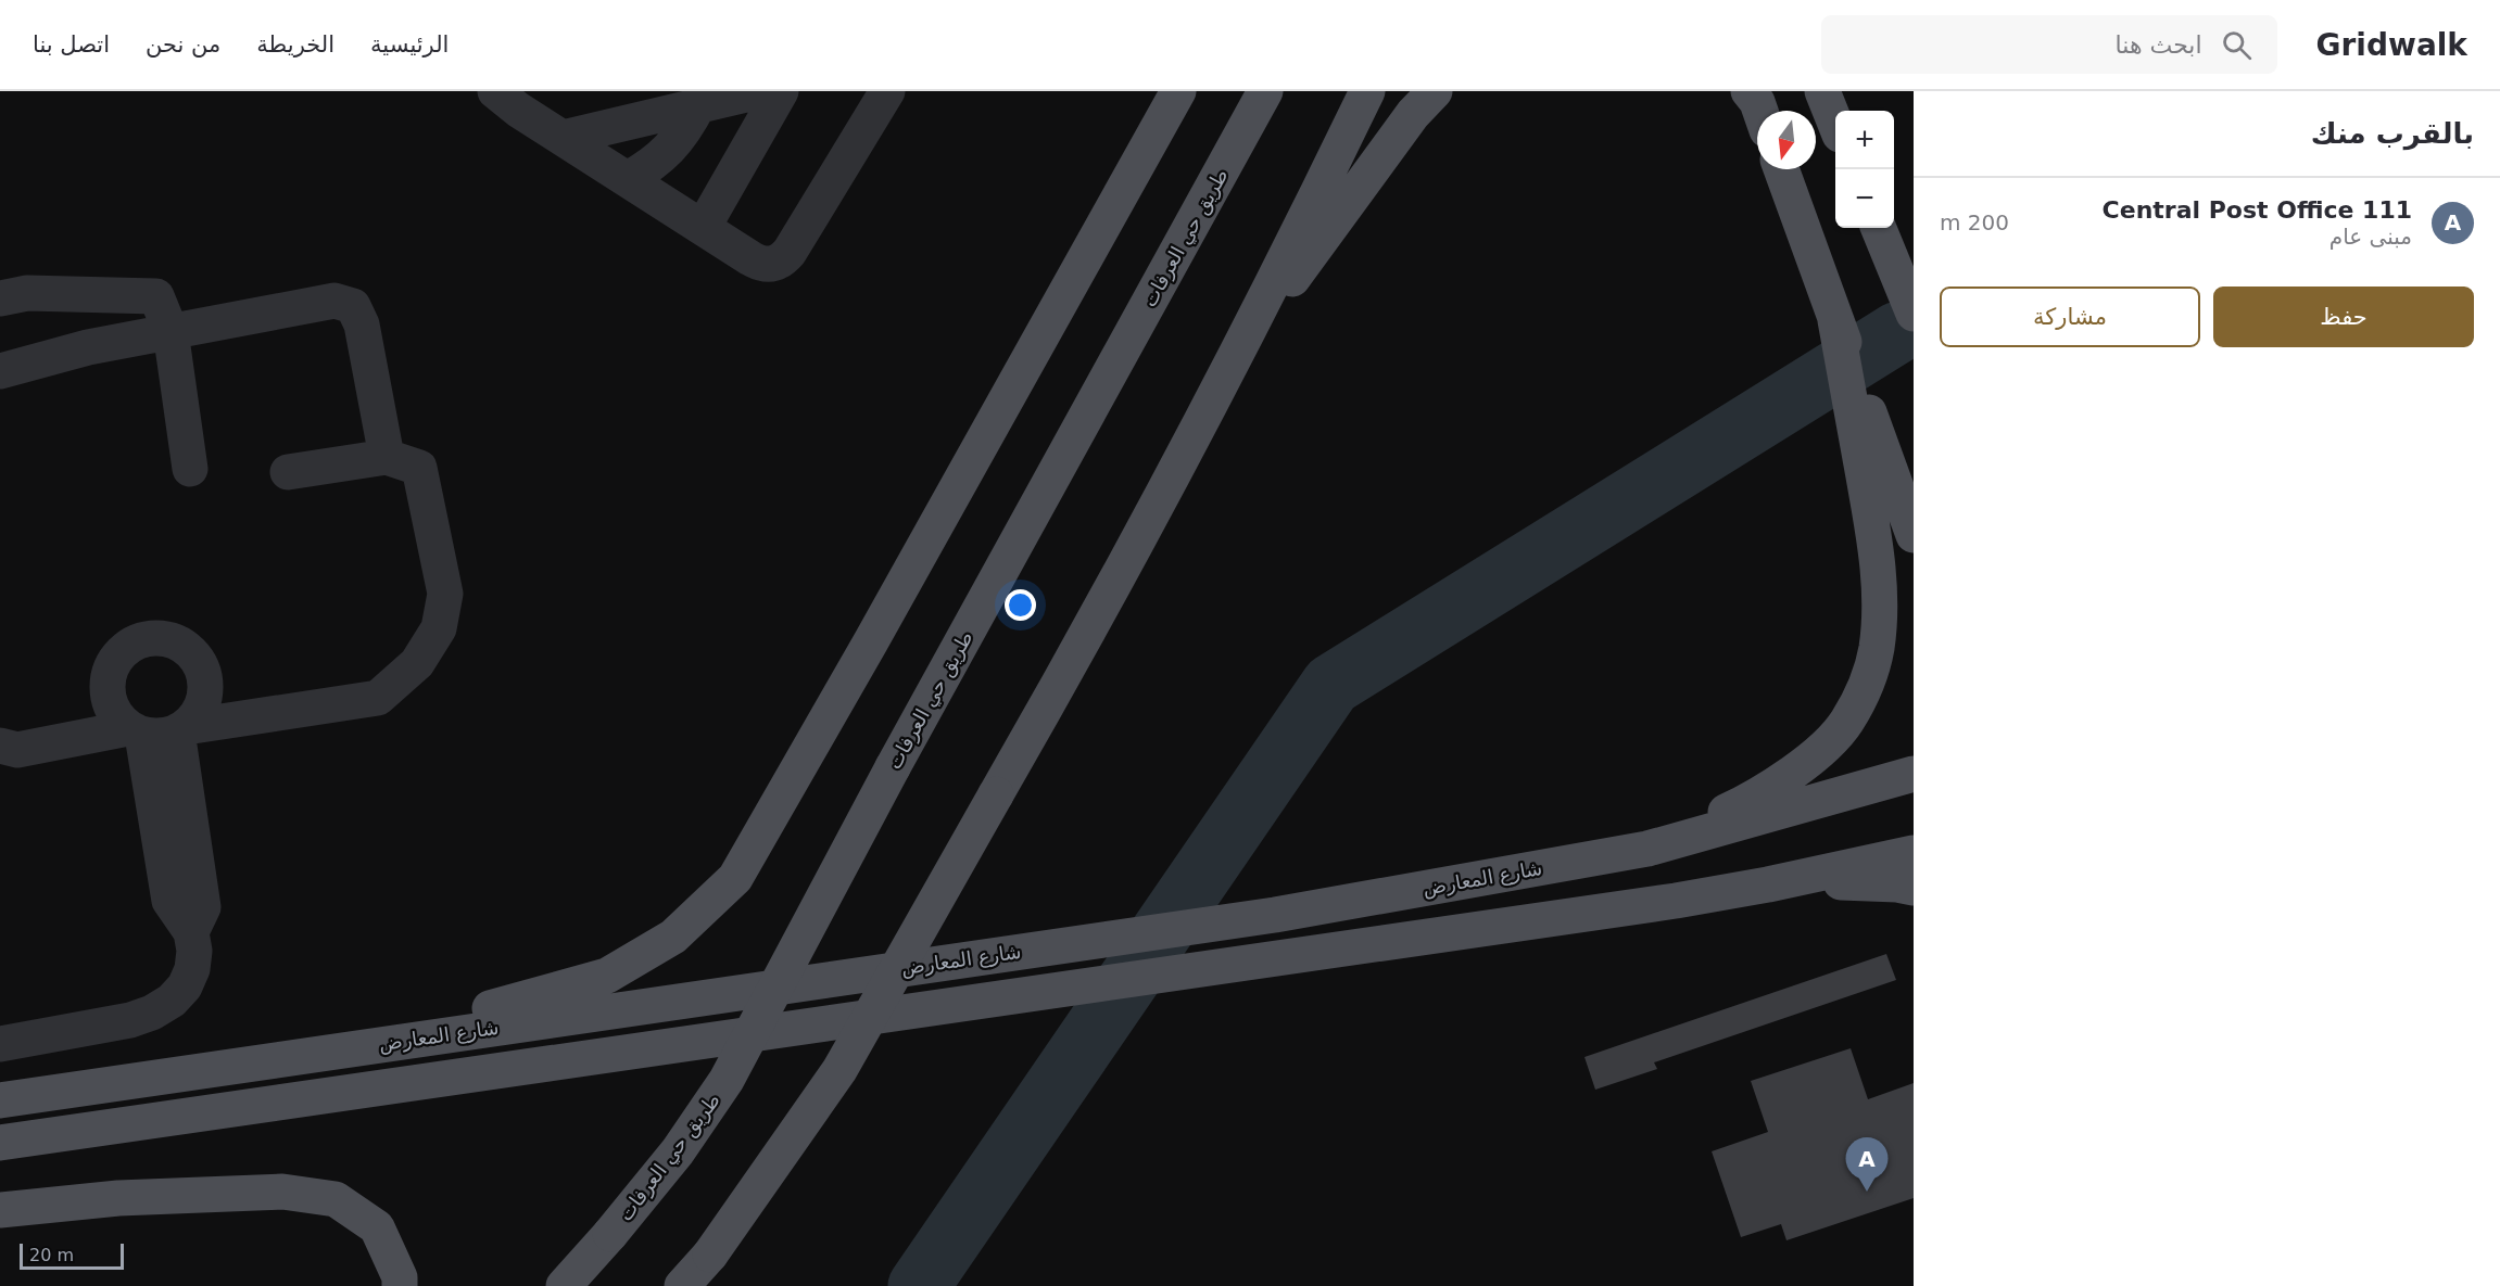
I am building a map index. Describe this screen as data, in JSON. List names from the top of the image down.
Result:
{
  "streets": {
    "main road": ["طريق حي العرفات", "شارع المعارض"]
  },
  "scale_bar": "20 m",
  "north": "bottom",
  "page": {
    "header": "Gridwalk",
    "search": "ابحث هنا",
    "nav": [
      "الرئيسية",
      "الخريطة",
      "من نحن",
      "اتصل بنا"
    ],
    "heading": "بالقرب منك",
    "map_buttons": ["+", "−"],
    "list": [
      {
        "mark": "A",
        "name": "Central Post Office 111",
        "note": "مبنى عام",
        "value": "200 m"
      }
    ],
    "buttons": ["حفظ", "مشاركة"],
    "pins": "A",
    "scale": "20 m"
  }
}
